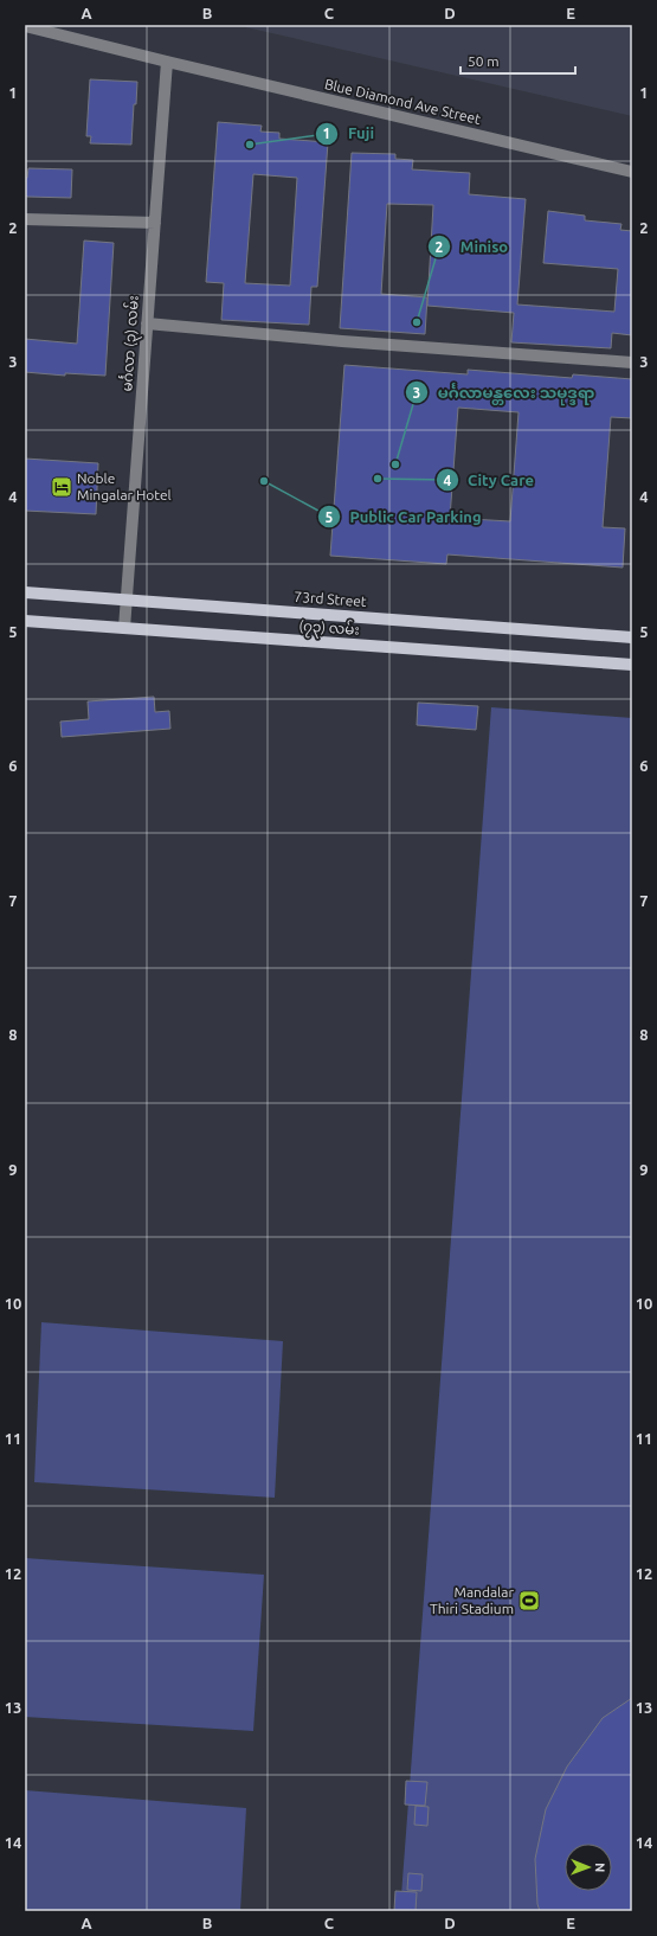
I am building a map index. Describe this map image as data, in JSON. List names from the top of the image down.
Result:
{
  "streets": {
    "main road": ["73rd Street", "(၇၃) လမ်း"],
    "street": ["Blue Diamond Ave Street", "မင်္ဂလာ (၃) လမ်း"]
  },
  "crossings": [
    ["Blue Diamond Ave Street", "မင်္ဂလာ (၃) လမ်း"],
    ["မင်္ဂလာ (၃) လမ်း", "73rd Street"],
    ["မင်္ဂလာ (၃) လမ်း", "(၇၃) လမ်း"]
  ],
  "places": {
    "other": [
      "Fuji",
      "Miniso",
      "မင်္ဂလာမန္တလေး သမုဒ္ဒရာ",
      "City Care",
      "Public Car Parking"
    ],
    "hotel": ["Noble Mingalar Hotel"],
    "sports": ["Mandalar Thiri Stadium"]
  },
  "scale_bar": "50 m",
  "north": "right",
  "grid": {
    "columns": [
      "A",
      "B",
      "C",
      "D",
      "E"
    ],
    "rows": [
      "1",
      "2",
      "3",
      "4",
      "5",
      "6",
      "7",
      "8",
      "9",
      "10",
      "11",
      "12",
      "13",
      "14"
    ]
  }
}
